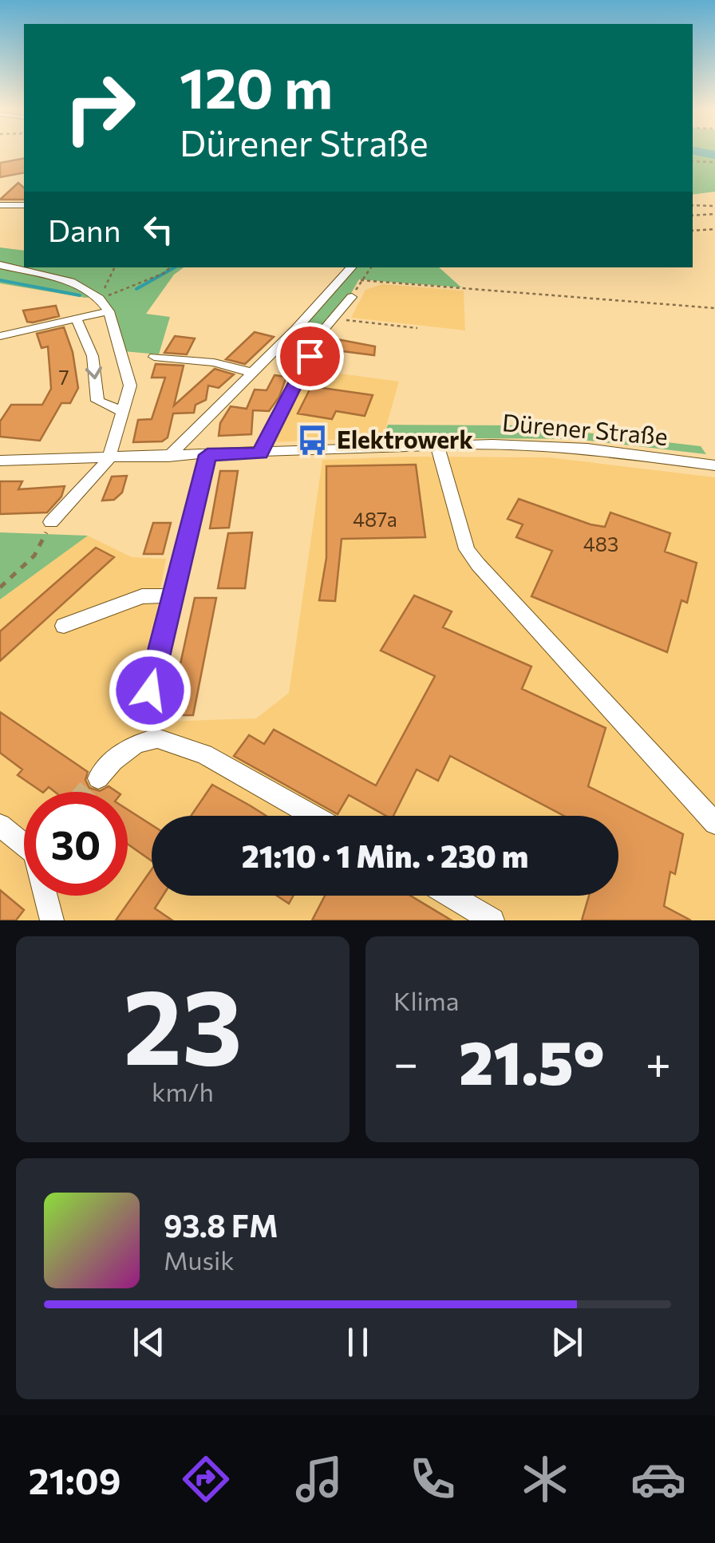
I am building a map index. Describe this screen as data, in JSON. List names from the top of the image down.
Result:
{
  "streets": {
    "street": ["Dürener Straße"]
  },
  "places": {
    "bus stop": ["Elektrowerk"]
  },
  "house_numbers": ["7", "487a", "483"],
  "page": {
    "turn": ["120 m", "Dürener Straße"],
    "then": "Dann",
    "limit": "30",
    "trip": "21:10 · 1 Min. · 230 m",
    "tile": [
      ["23", "km/h"],
      "Klima"
    ],
    "heat": ["−", "21.5°", "+"],
    "song": ["93.8 FM", "Musik"],
    "tabs": "21:09"
  }
}
